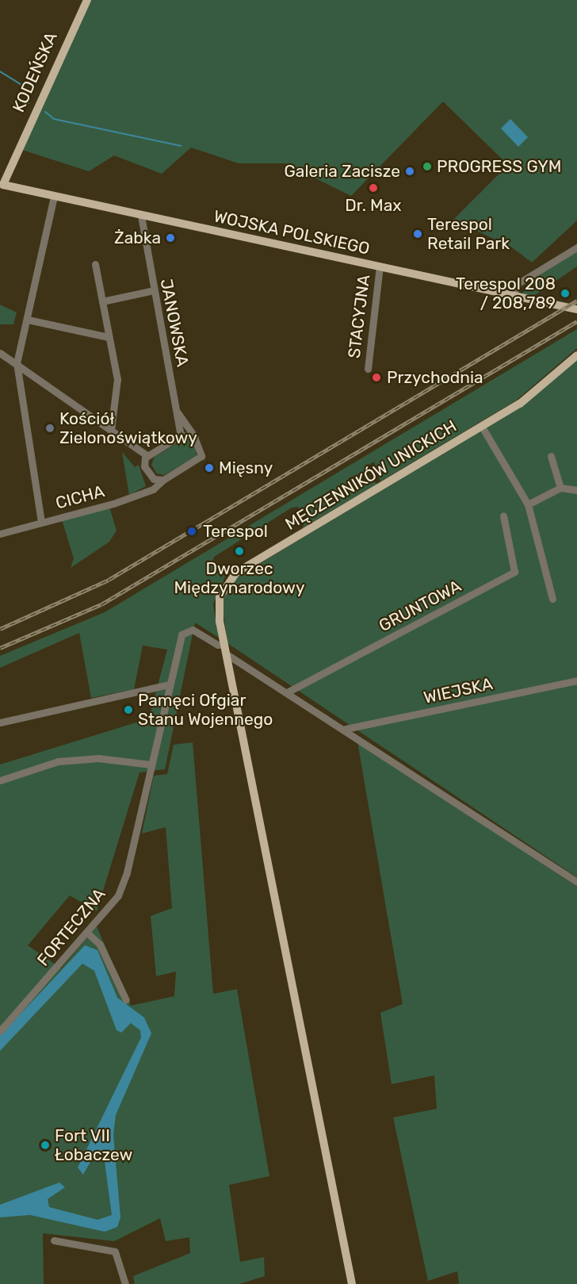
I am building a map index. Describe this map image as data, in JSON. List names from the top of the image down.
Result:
{
  "streets": {
    "main road": ["KODEŃSKA", "WOJSKA POLSKIEGO", "MĘCZENNIKÓW UNICKICH"],
    "street": [
      "STACYJNA",
      "JANOWSKA",
      "CICHA",
      "GRUNTOWA",
      "WIEJSKA",
      "FORTECZNA"
    ]
  },
  "crossings": [
    ["KODEŃSKA", "WOJSKA POLSKIEGO"],
    ["WOJSKA POLSKIEGO", "STACYJNA"],
    ["WOJSKA POLSKIEGO", "JANOWSKA"],
    ["MĘCZENNIKÓW UNICKICH", "FORTECZNA"]
  ],
  "places": [
    "PROGRESS GYM",
    "Galeria Zacisze",
    "Dr. Max",
    "Terespol Retail Park",
    "Żabka",
    "Terespol 208 / 208,789",
    "Przychodnia",
    "Kościół Zielonoświątkowy",
    "Mięsny",
    "Terespol",
    "Dworzec Międzynarodowy",
    "Pamęci Ofgiar Stanu Wojennego",
    "Fort VII Łobaczew"
  ]
}
